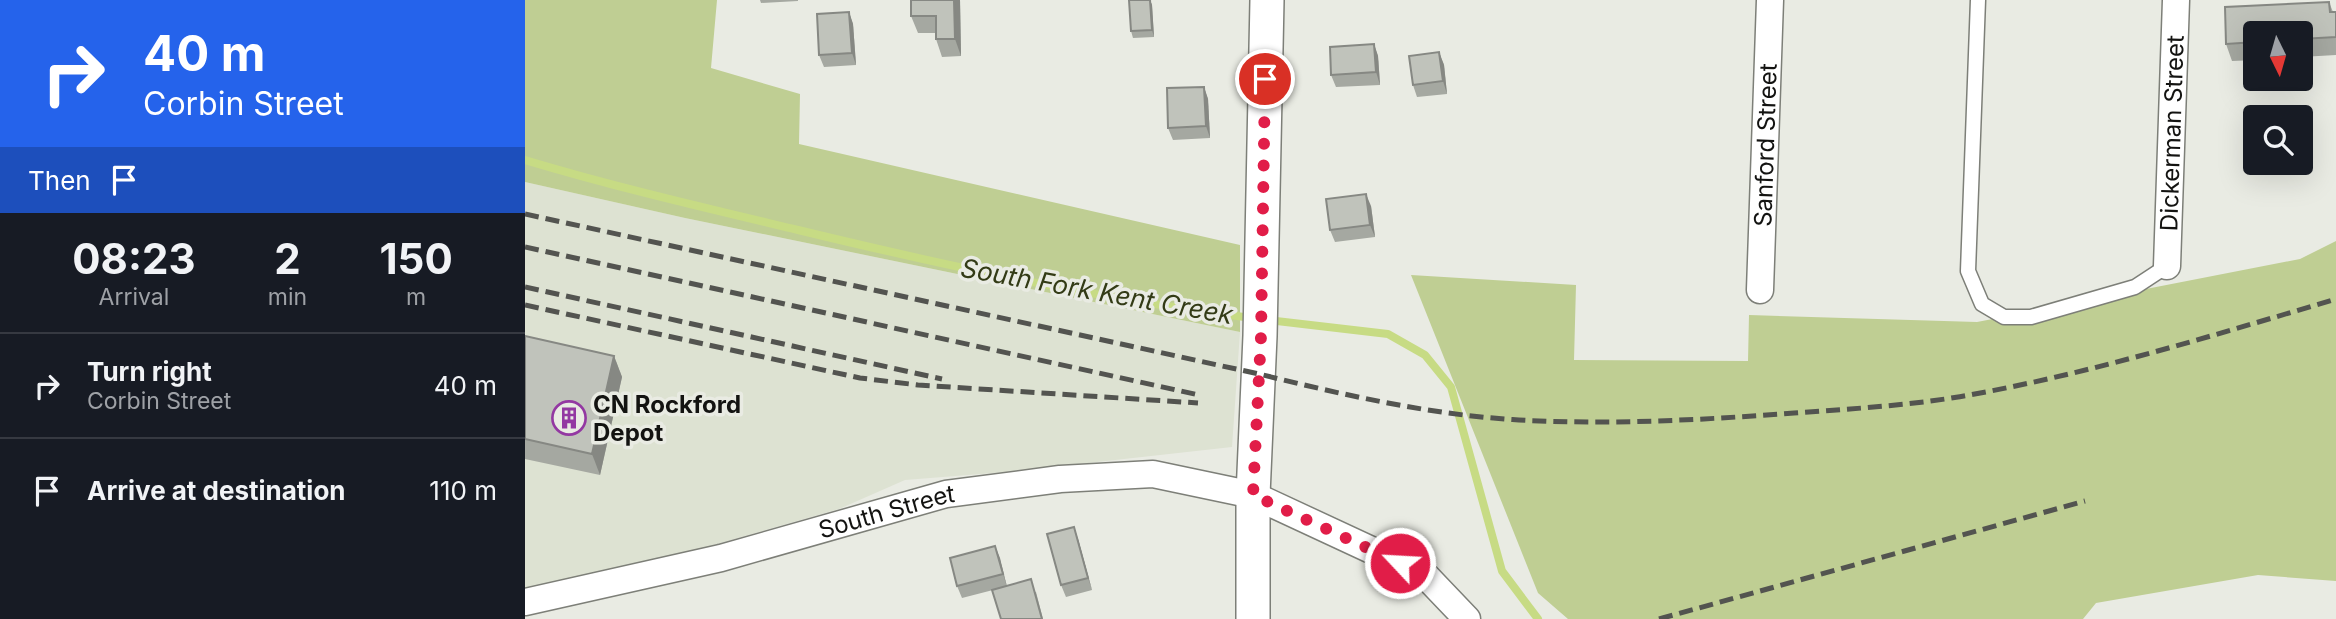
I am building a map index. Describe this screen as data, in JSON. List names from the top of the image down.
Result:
{
  "streets": {
    "street": ["Dickerman Street", "Sanford Street", "South Street"]
  },
  "water": ["South Fork Kent Creek"],
  "places": {
    "building": ["CN Rockford Depot"]
  },
  "north": "bottom",
  "page": {
    "turn": ["40 m", "Corbin Street"],
    "then": "Then",
    "eta": [
      "08:23",
      "Arrival",
      "2",
      "min",
      "150",
      "m"
    ],
    "list": [
      {
        "name": "Turn right",
        "note": "Corbin Street",
        "value": "40 m"
      },
      {
        "name": "Arrive at destination",
        "value": "110 m"
      }
    ]
  }
}
